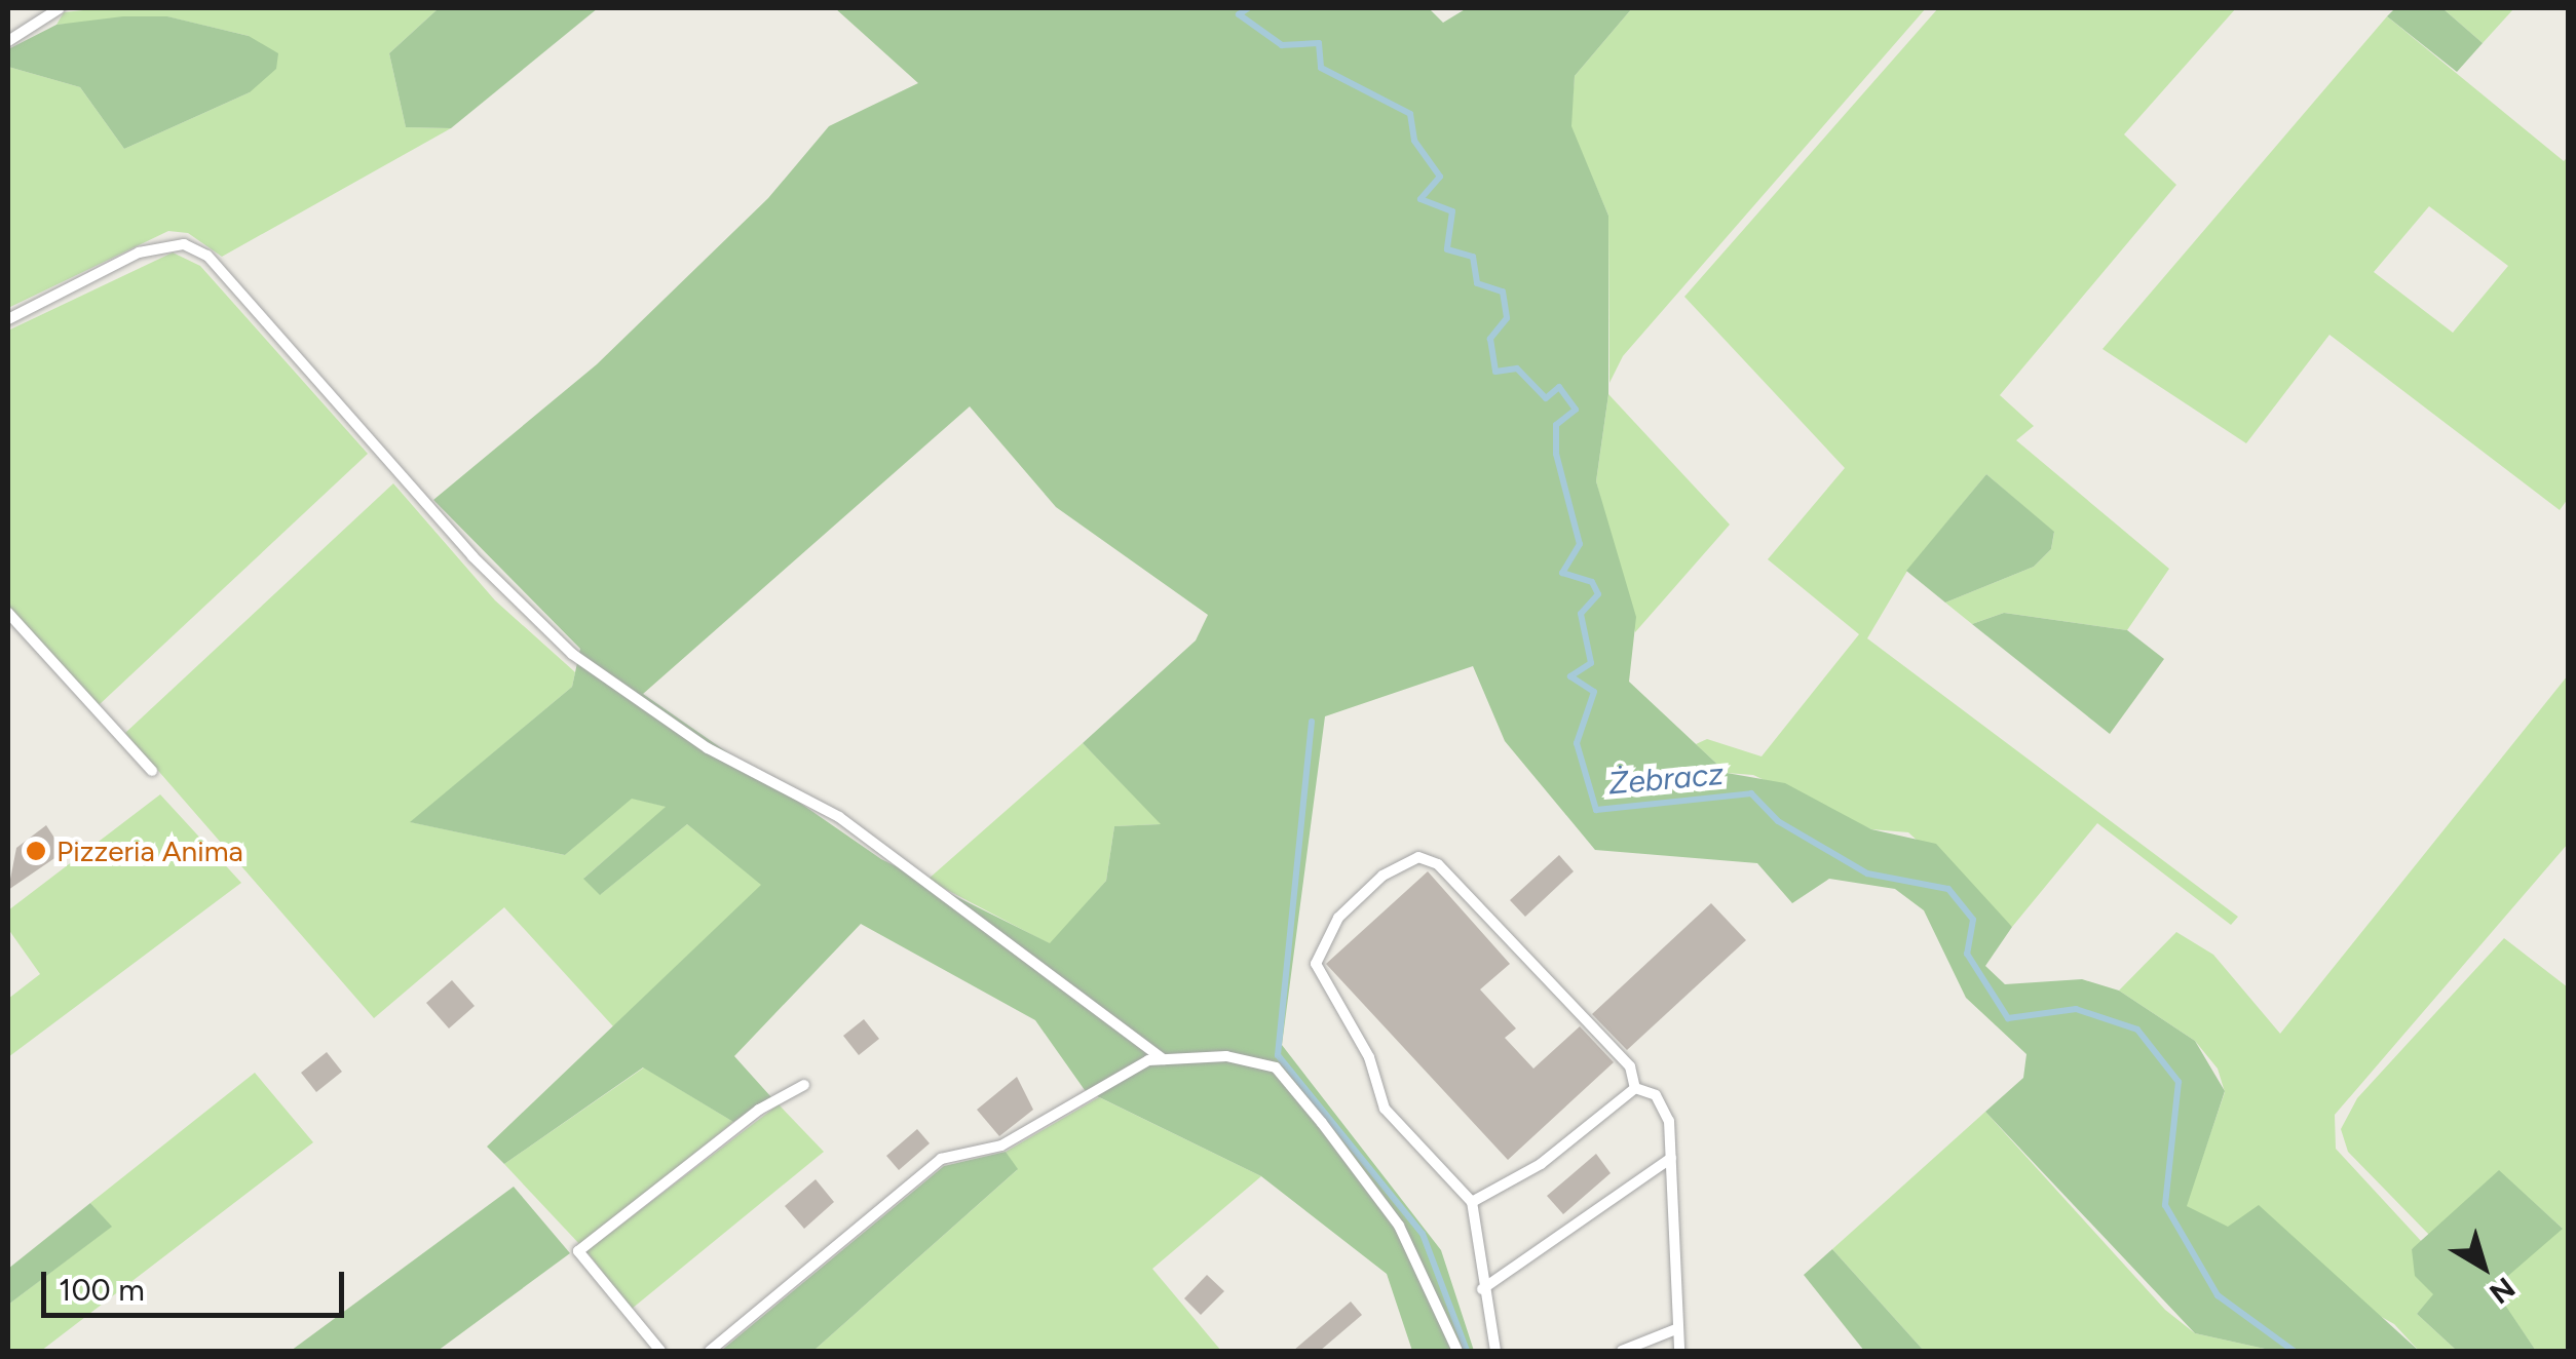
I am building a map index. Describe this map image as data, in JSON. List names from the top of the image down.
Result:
{
  "water": ["Żebracz"],
  "places": ["Pizzeria Anima"],
  "scale_bar": "100 m",
  "north": "bottom right"
}
